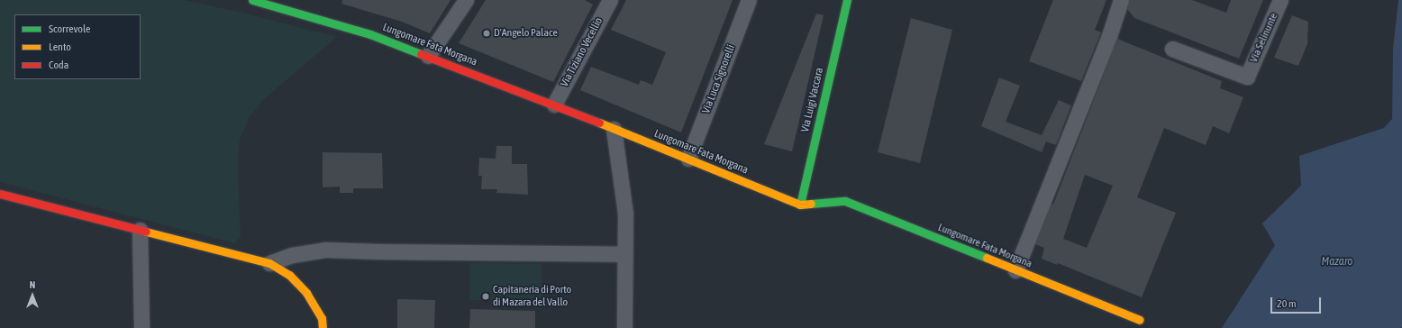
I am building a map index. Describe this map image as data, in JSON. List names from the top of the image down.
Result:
{
  "streets": {
    "main road": ["Lungomare Fata Morgana", "Via Luigi Vaccara"],
    "street": ["Via Selinunte", "Via Tiziano Vecellio", "Via Luca Signorelli"]
  },
  "crossings": [
    ["Lungomare Fata Morgana", "Via Tiziano Vecellio"],
    ["Lungomare Fata Morgana", "Via Luca Signorelli"],
    ["Lungomare Fata Morgana", "Via Luigi Vaccara"]
  ],
  "water": ["Mazaro"],
  "places": ["D'Angelo Palace", "Capitaneria di Porto di Mazara del Vallo"],
  "legend": ["Scorrevole", "Lento", "Coda"],
  "scale_bar": "20 m",
  "north": "top"
}
